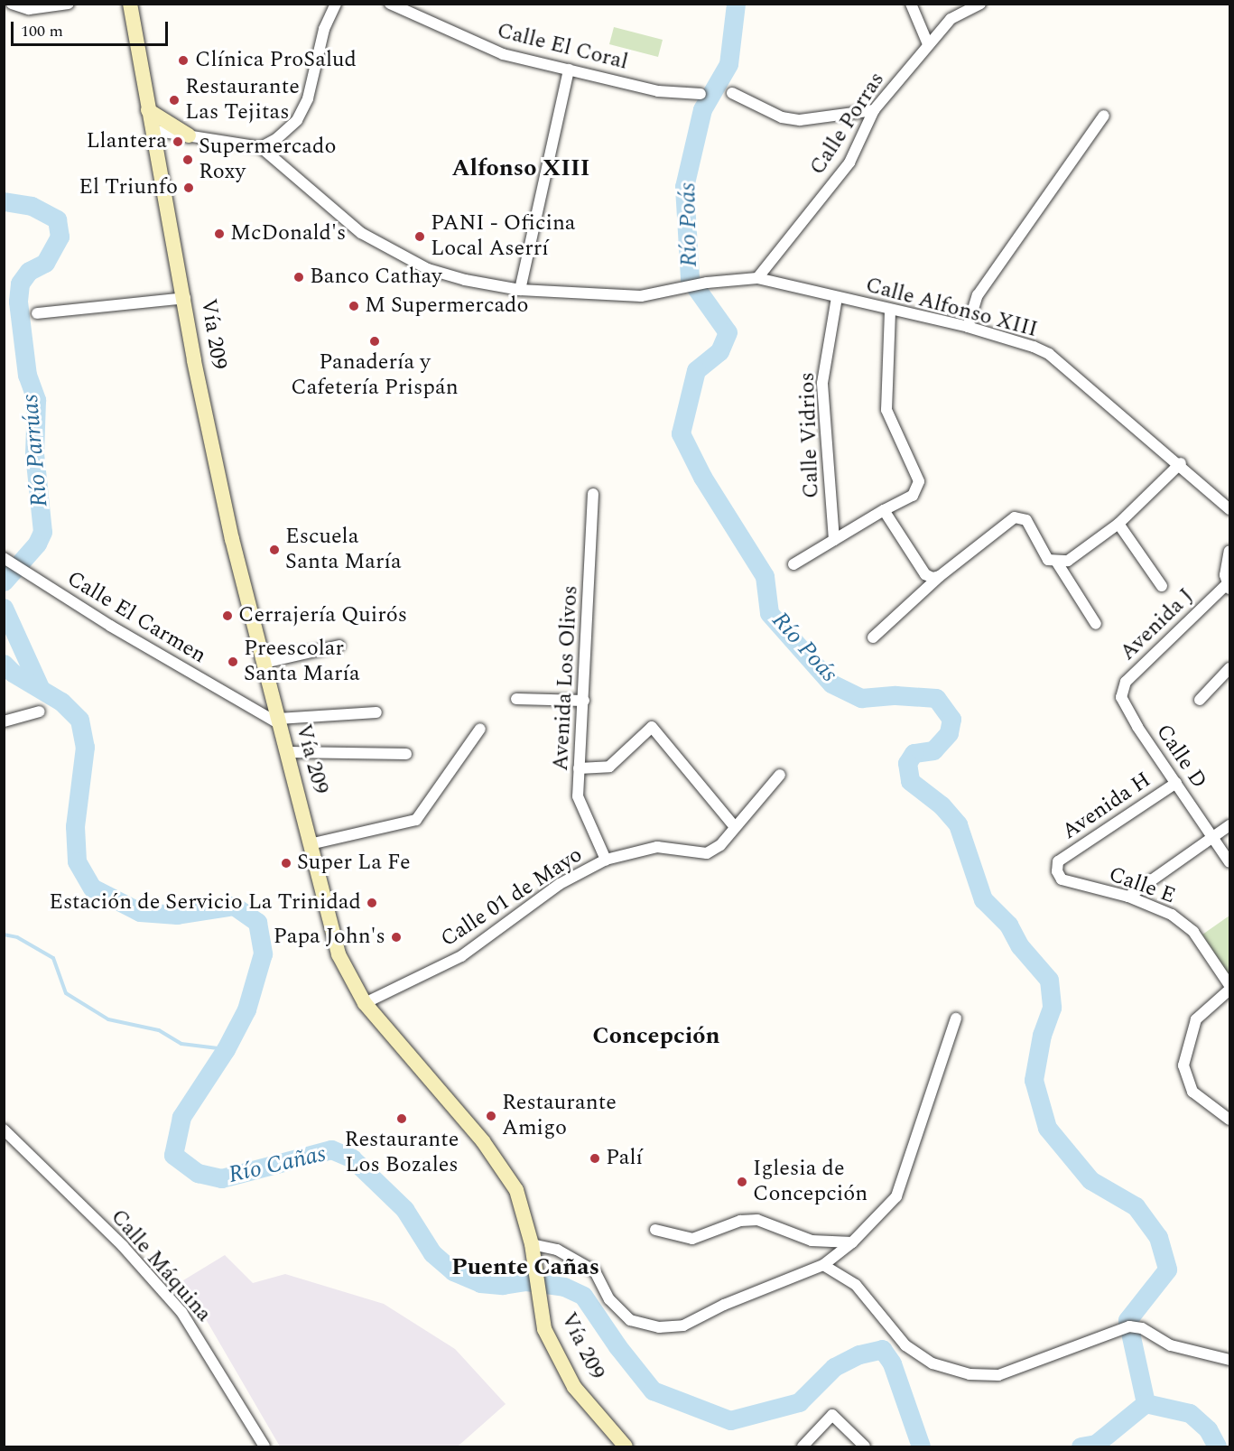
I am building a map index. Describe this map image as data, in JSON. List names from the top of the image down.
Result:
{
  "streets": {
    "main road": ["Vía 209"],
    "street": [
      "Calle El Coral",
      "Calle Porras",
      "Calle Alfonso XIII",
      "Calle Vidrios",
      "Calle El Carmen",
      "Avenida J",
      "Avenida Los Olivos",
      "Calle D",
      "Avenida H",
      "Calle E",
      "Calle 01 de Mayo",
      "Calle Máquina"
    ]
  },
  "crossings": [
    ["Calle Porras", "Calle Alfonso XIII"],
    ["Calle Alfonso XIII", "Calle Vidrios"],
    ["Vía 209", "Calle El Carmen"],
    ["Vía 209", "Calle 01 de Mayo"],
    ["Avenida J", "Calle D"],
    ["Avenida Los Olivos", "Calle 01 de Mayo"],
    ["Calle D", "Avenida H"],
    ["Avenida H", "Calle E"]
  ],
  "districts": ["Alfonso XIII", "Concepción", "Puente Cañas"],
  "water": ["Río Poás", "Río Parrúas", "Río Cañas"],
  "places": [
    "Clínica ProSalud",
    "Restaurante Las Tejitas",
    "Llantera",
    "Supermercado Roxy",
    "El Triunfo",
    "McDonald's",
    "PANI - Oficina Local Aserrí",
    "Banco Cathay",
    "M Supermercado",
    "Panadería y Cafetería Prispán",
    "Escuela Santa María",
    "Cerrajería Quirós",
    "Preescolar Santa María",
    "Super La Fe",
    "Estación de Servicio La Trinidad",
    "Papa John's",
    "Restaurante Amigo",
    "Restaurante Los Bozales",
    "Palí",
    "Iglesia de Concepción"
  ],
  "scale_bar": "100 m"
}
